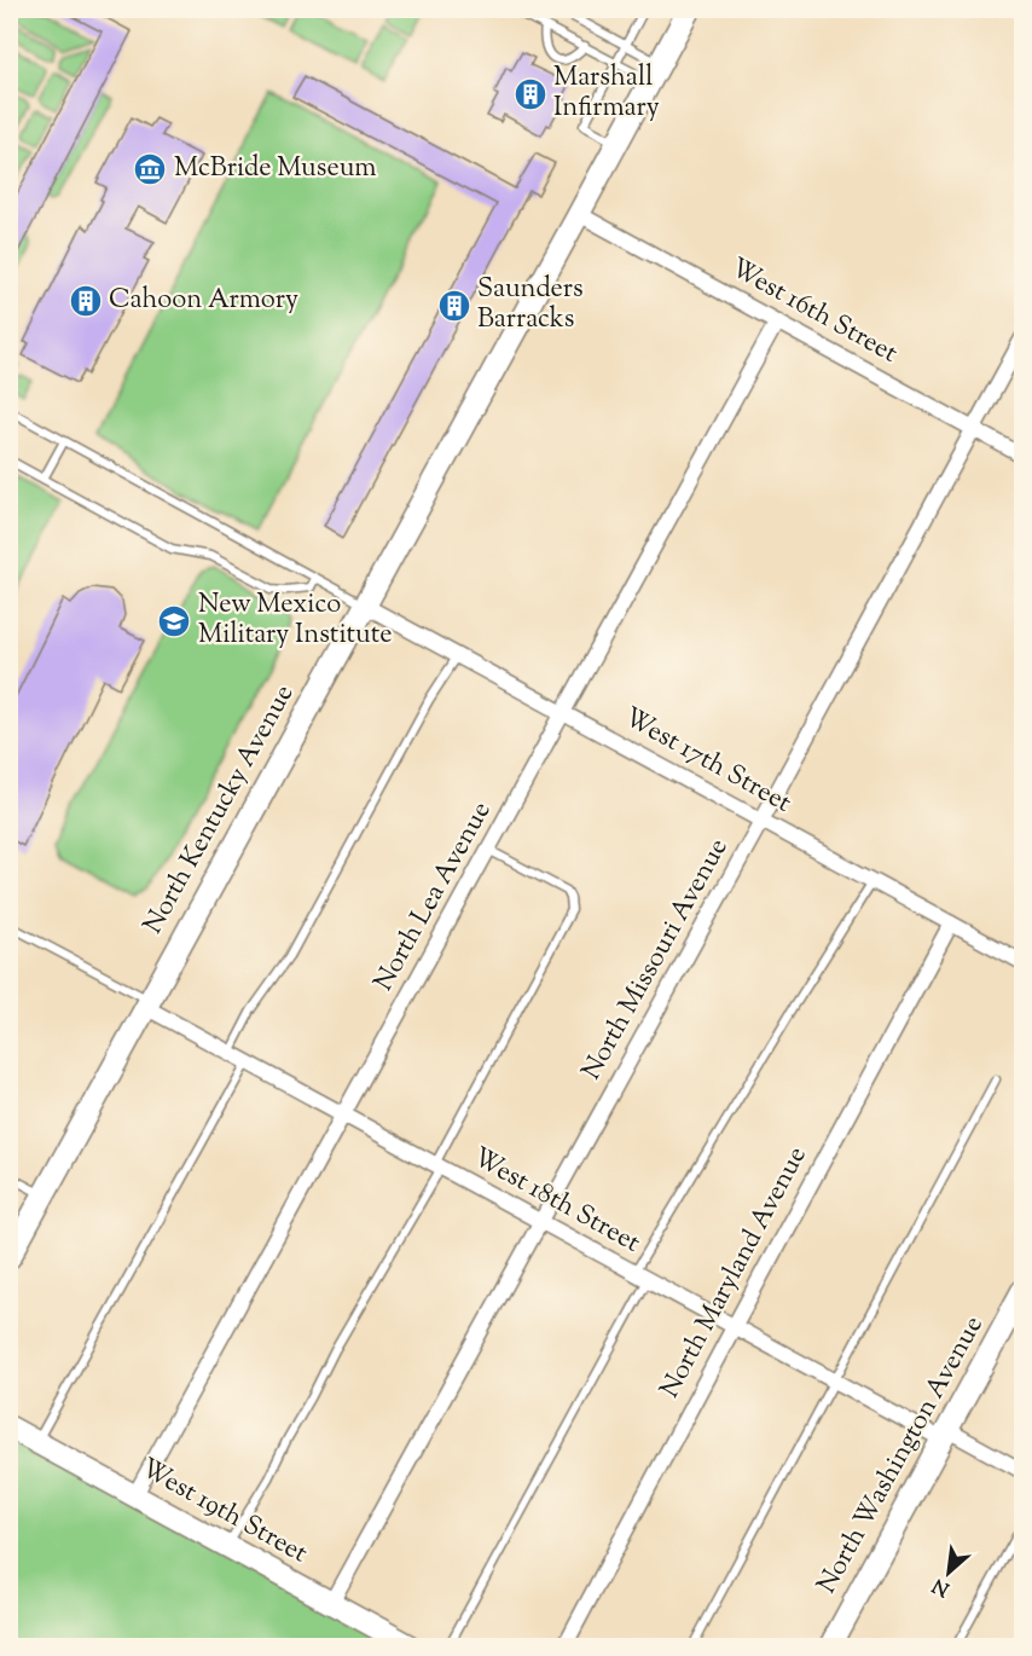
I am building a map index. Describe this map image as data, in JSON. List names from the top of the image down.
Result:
{
  "streets": {
    "street": [
      "West 16th Street",
      "West 17th Street",
      "North Kentucky Avenue",
      "North Lea Avenue",
      "North Missouri Avenue",
      "West 18th Street",
      "North Maryland Avenue",
      "North Washington Avenue",
      "West 19th Street"
    ]
  },
  "crossings": [
    ["West 16th Street", "North Kentucky Avenue"],
    ["West 16th Street", "North Lea Avenue"],
    ["West 16th Street", "North Missouri Avenue"],
    ["West 17th Street", "North Kentucky Avenue"],
    ["West 17th Street", "North Lea Avenue"],
    ["West 17th Street", "North Missouri Avenue"],
    ["West 17th Street", "North Maryland Avenue"],
    ["North Kentucky Avenue", "West 18th Street"],
    ["North Lea Avenue", "West 18th Street"],
    ["North Lea Avenue", "West 19th Street"],
    ["North Missouri Avenue", "West 18th Street"],
    ["North Missouri Avenue", "West 19th Street"],
    ["West 18th Street", "North Maryland Avenue"],
    ["West 18th Street", "North Washington Avenue"]
  ],
  "places": {
    "building": ["Marshall Infirmary", "Cahoon Armory", "Saunders Barracks"],
    "museum": ["McBride Museum"],
    "school or university": ["New Mexico Military Institute"]
  },
  "north": "bottom left"
}
